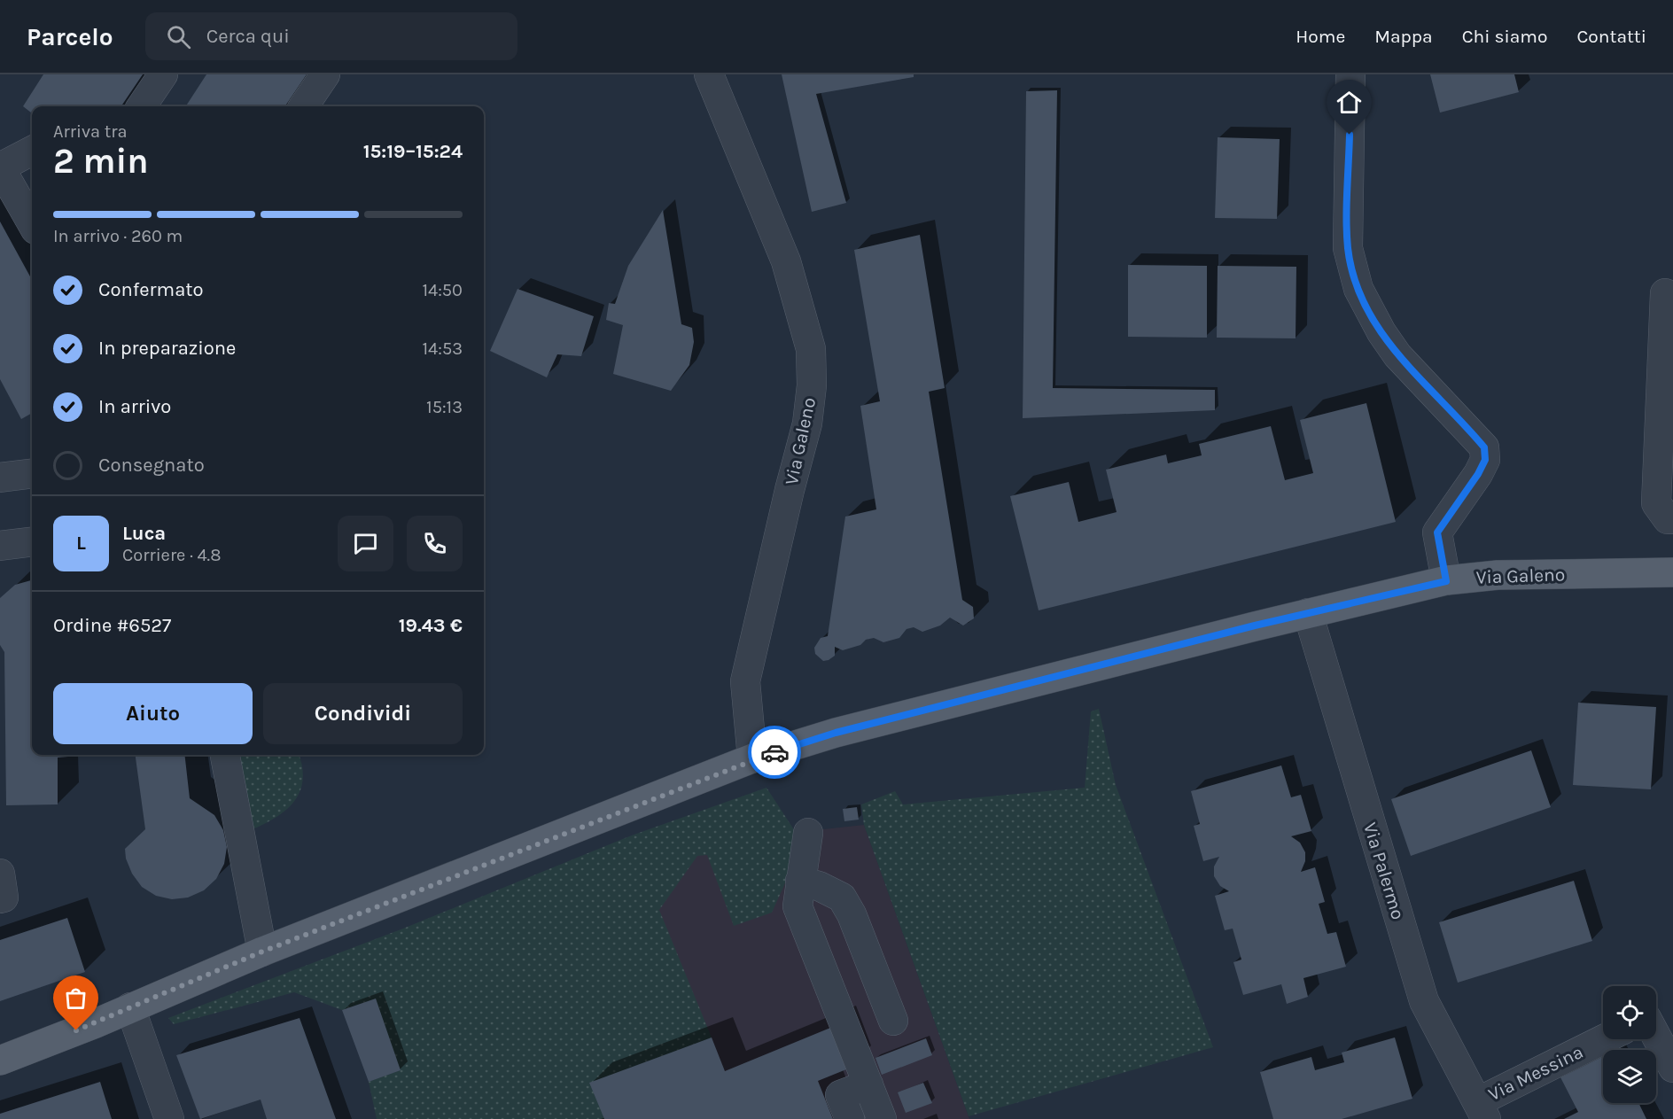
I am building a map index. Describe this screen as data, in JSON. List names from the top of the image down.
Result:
{
  "streets": {
    "main road": ["Via Galeno"],
    "street": ["Via Palermo", "Via Messina"]
  },
  "crossings": [
    ["Via Galeno", "Via Palermo"],
    ["Via Palermo", "Via Messina"]
  ],
  "page": {
    "header": "Parcelo",
    "search": "Cerca qui",
    "nav": [
      "Home",
      "Mappa",
      "Chi siamo",
      "Contatti"
    ],
    "heading": ["2 min", "Arriva tra", "15:19–15:24"],
    "panel": [
      "Luca",
      "Corriere · 4.8",
      "Ordine #6527",
      "19.43 €"
    ],
    "bar": "In arrivo · 260 m",
    "list": [
      ["Confermato", "14:50"],
      ["In preparazione", "14:53"],
      ["In arrivo", "15:13"],
      "Consegnato"
    ],
    "round": "L",
    "buttons": ["Aiuto", "Condividi"]
  }
}
